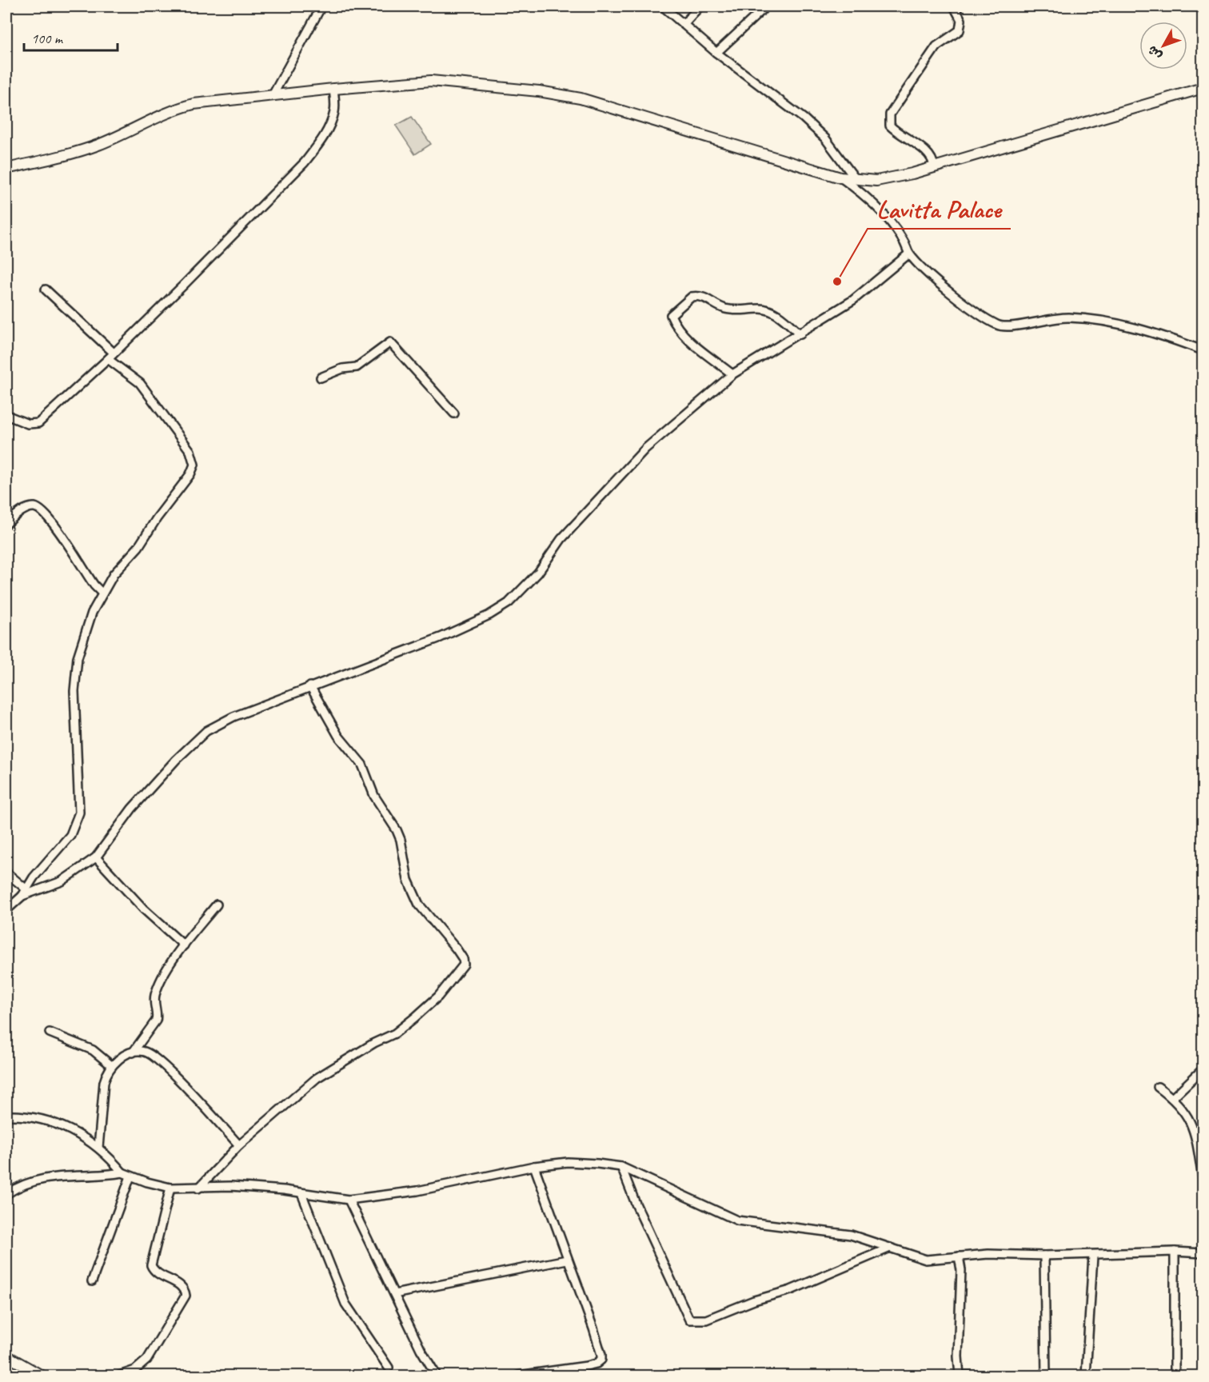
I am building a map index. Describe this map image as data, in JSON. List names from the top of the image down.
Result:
{
  "places": ["Lavitta Palace"],
  "scale_bar": "100 m",
  "north": "bottom left"
}
